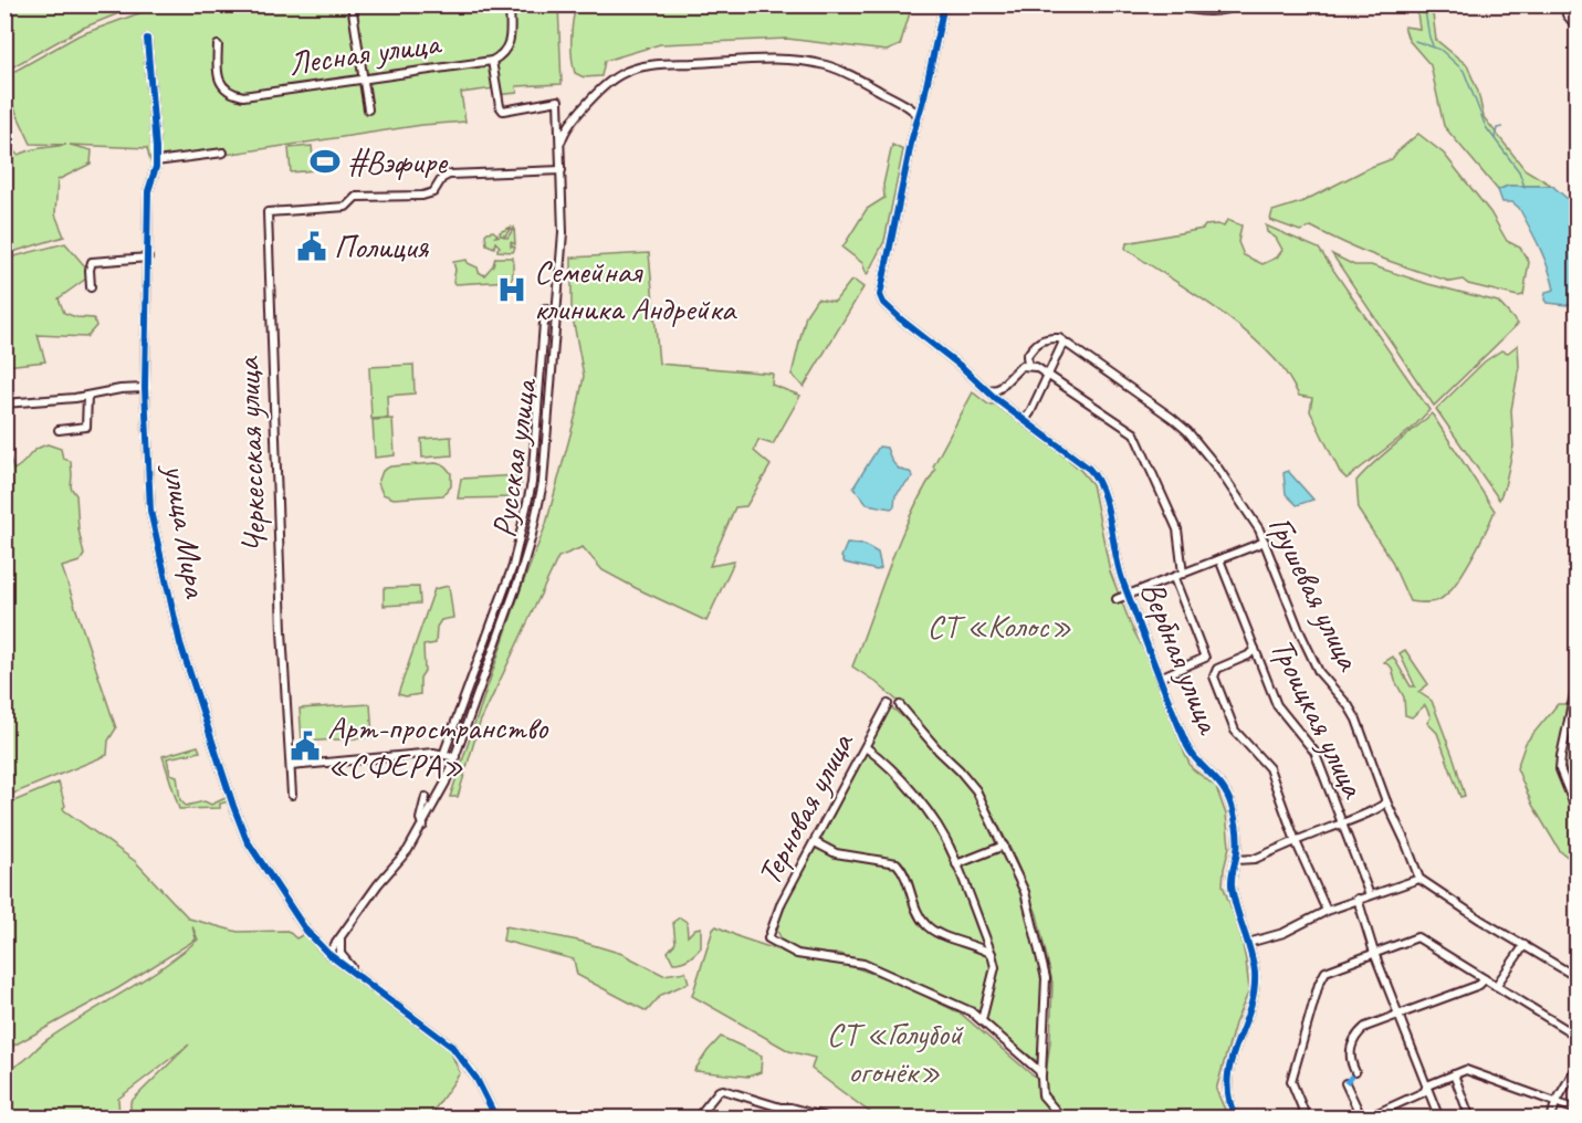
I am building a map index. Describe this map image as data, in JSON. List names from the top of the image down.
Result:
{
  "streets": {
    "street": [
      "Лесная улица",
      "Черкесская улица",
      "Русская улица",
      "улица Мира",
      "Грушевая улица",
      "Вербная улица",
      "Троицкая улица",
      "Терновая улица"
    ]
  },
  "crossings": [
    ["Лесная улица", "Русская улица"],
    ["Черкесская улица", "Русская улица"],
    ["Русская улица", "улица Мира"]
  ],
  "parks": ["СТ «Колос»", "СТ «Голубой огонёк»"],
  "places": {
    "sports": ["#Вэфире"],
    "public building": ["Полиция", "Арт-пространство «СФЕРА»"],
    "hospital": ["Семейная клиника Андрейка"]
  }
}
